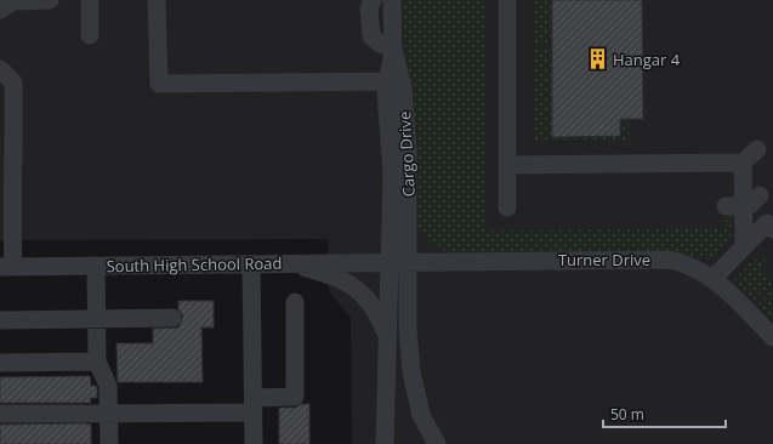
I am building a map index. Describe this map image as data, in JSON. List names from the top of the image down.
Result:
{
  "streets": {
    "street": ["Cargo Drive", "Turner Drive", "South High School Road"]
  },
  "crossings": [
    ["Cargo Drive", "Turner Drive"],
    ["Cargo Drive", "South High School Road"],
    ["Turner Drive", "South High School Road"]
  ],
  "places": {
    "building": ["Hangar 4"]
  },
  "scale_bar": "50 m"
}
